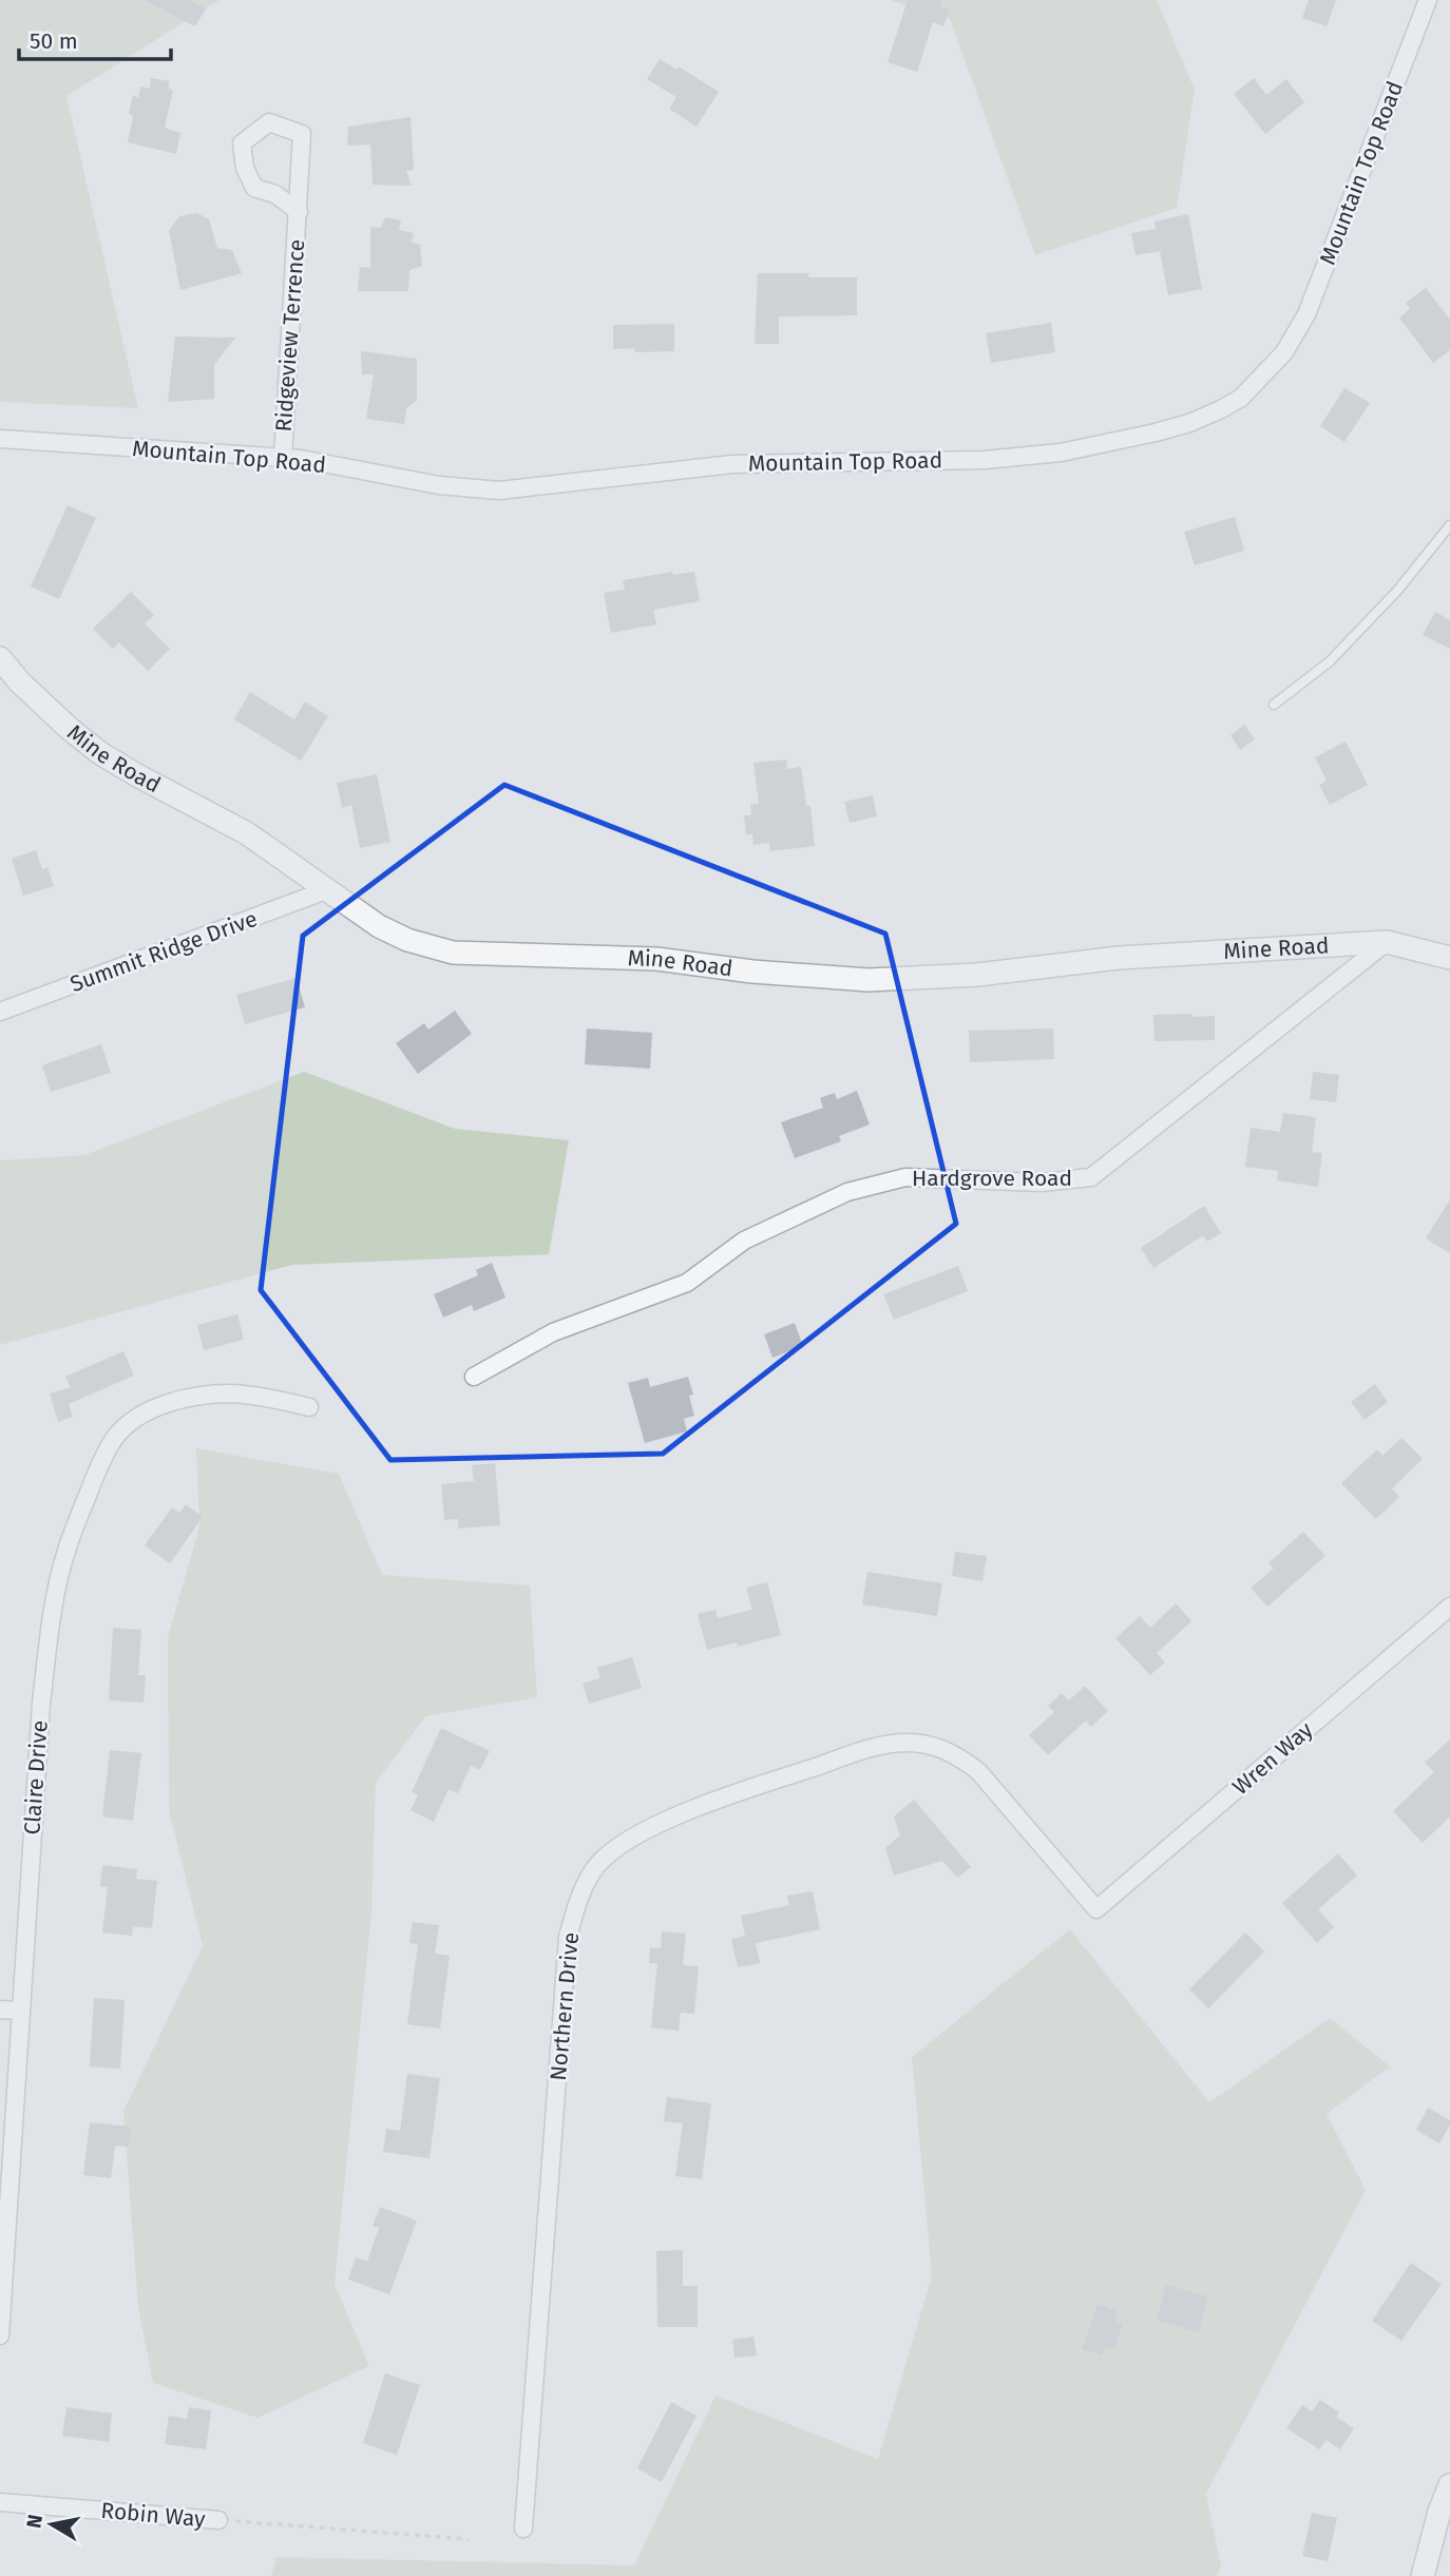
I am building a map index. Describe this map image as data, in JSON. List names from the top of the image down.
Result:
{
  "streets": {
    "street": [
      "Mountain Top Road",
      "Ridgeview Terrence",
      "Mine Road",
      "Summit Ridge Drive",
      "Hardgrove Road",
      "Wren Way",
      "Claire Drive",
      "Northern Drive",
      "Robin Way"
    ]
  },
  "crossings": [
    ["Mountain Top Road", "Ridgeview Terrence"],
    ["Mine Road", "Summit Ridge Drive"],
    ["Mine Road", "Hardgrove Road"],
    ["Wren Way", "Northern Drive"]
  ],
  "scale_bar": "50 m",
  "north": "left"
}
